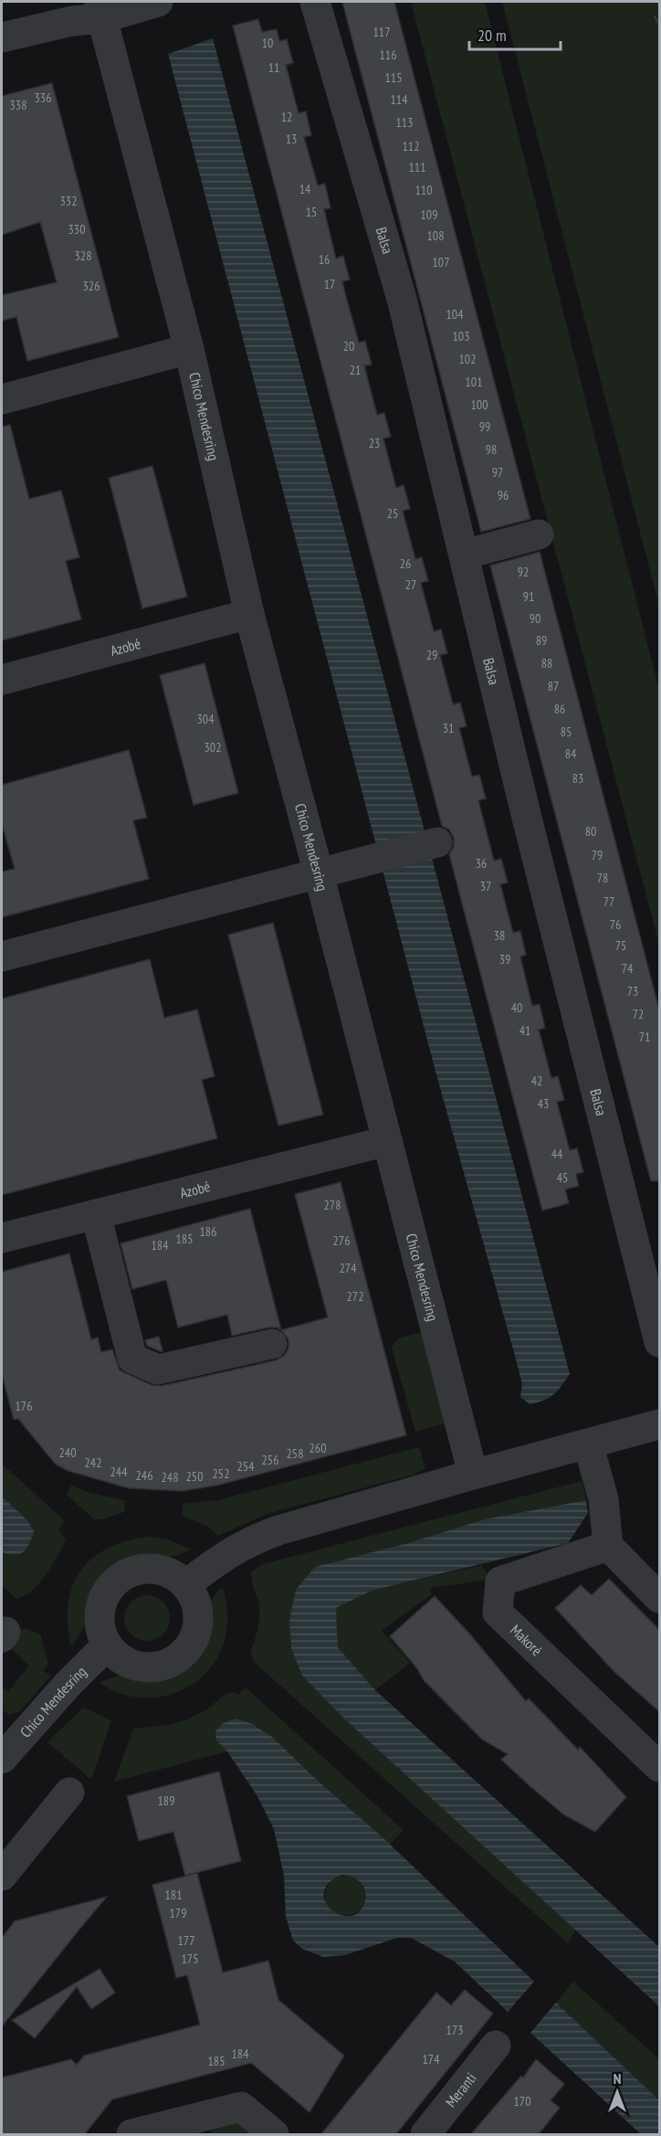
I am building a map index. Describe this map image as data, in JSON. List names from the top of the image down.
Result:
{
  "streets": {
    "street": [
      "Balsa",
      "Chico Mendesring",
      "Azobé",
      "Makoré",
      "Meranti"
    ]
  },
  "crossings": [
    ["Chico Mendesring", "Azobé"]
  ],
  "house_numbers": [
    "117",
    "10",
    "116",
    "11",
    "115",
    "336",
    "114",
    "338",
    "12",
    "113",
    "13",
    "112",
    "111",
    "14",
    "110",
    "332",
    "15",
    "109",
    "330",
    "108",
    "328",
    "16",
    "107",
    "17",
    "326",
    "104",
    "103",
    "20",
    "102",
    "21",
    "101",
    "100",
    "99",
    "23",
    "98",
    "97",
    "96",
    "25",
    "26",
    "92",
    "27",
    "91",
    "90",
    "89",
    "29",
    "88",
    "87",
    "86",
    "304",
    "31",
    "85",
    "302",
    "84",
    "83",
    "80",
    "79",
    "36",
    "78",
    "37",
    "77",
    "76",
    "38",
    "75",
    "39",
    "74",
    "73",
    "40",
    "72",
    "41",
    "71",
    "42",
    "43",
    "44",
    "45",
    "278",
    "186",
    "185",
    "276",
    "184",
    "274",
    "272",
    "176",
    "260",
    "240",
    "258",
    "256",
    "242",
    "254",
    "244",
    "252",
    "246",
    "250",
    "248",
    "189",
    "181",
    "179",
    "177",
    "175",
    "173",
    "184",
    "174",
    "185",
    "170"
  ],
  "scale_bar": "20 m",
  "north": "top"
}
